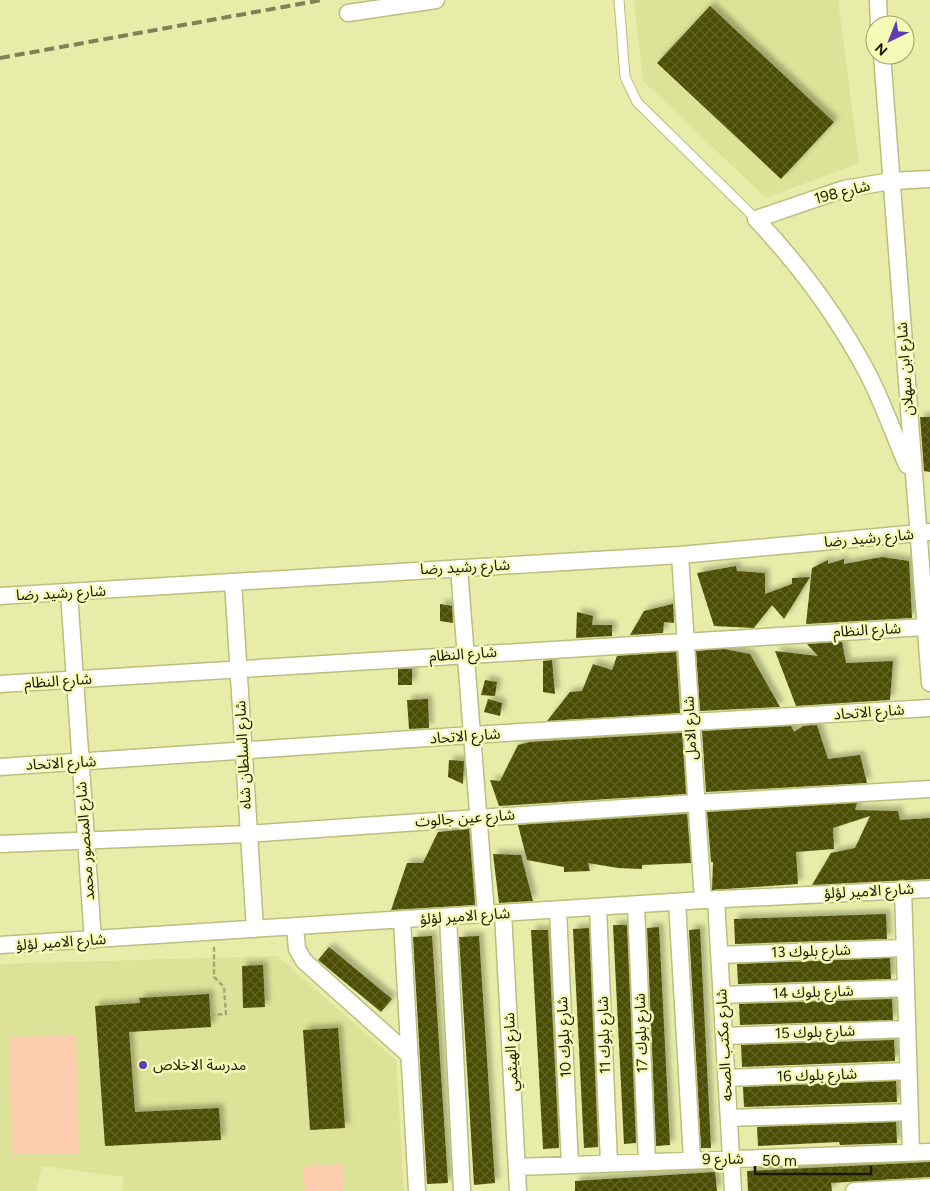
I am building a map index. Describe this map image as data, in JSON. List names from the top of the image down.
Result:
{
  "streets": {
    "street": [
      "شارع 198",
      "شارع ابن سهلان",
      "شارع رشيد رضا",
      "شارع النظام",
      "شارع الاتحاد",
      "شارع الامل",
      "شارع السلطان شاه",
      "شارع عين جالوت",
      "شارع المنصور محمد",
      "شارع الامير لؤلؤ",
      "شارع بلوك 13",
      "شارع بلوك 14",
      "شارع بلوك 15",
      "شارع بلوك 17",
      "شارع بلوك 11",
      "شارع بلوك 10",
      "شارع مكتب الصحه",
      "شارع الهيثمي",
      "شارع بلوك 16",
      "شارع 9"
    ]
  },
  "crossings": [
    ["شارع 198", "شارع ابن سهلان"],
    ["شارع ابن سهلان", "شارع رشيد رضا"],
    ["شارع ابن سهلان", "شارع النظام"],
    ["شارع رشيد رضا", "شارع الامل"],
    ["شارع رشيد رضا", "شارع السلطان شاه"],
    ["شارع رشيد رضا", "شارع المنصور محمد"],
    ["شارع النظام", "شارع الامل"],
    ["شارع النظام", "شارع السلطان شاه"],
    ["شارع النظام", "شارع المنصور محمد"],
    ["شارع الاتحاد", "شارع الامل"],
    ["شارع الاتحاد", "شارع السلطان شاه"],
    ["شارع الاتحاد", "شارع المنصور محمد"],
    ["شارع الامل", "شارع عين جالوت"],
    ["شارع الامل", "شارع الامير لؤلؤ"],
    ["شارع الامل", "شارع مكتب الصحه"],
    ["شارع السلطان شاه", "شارع عين جالوت"],
    ["شارع السلطان شاه", "شارع الامير لؤلؤ"],
    ["شارع عين جالوت", "شارع المنصور محمد"],
    ["شارع المنصور محمد", "شارع الامير لؤلؤ"],
    ["شارع الامير لؤلؤ", "شارع بلوك 17"],
    ["شارع الامير لؤلؤ", "شارع بلوك 11"],
    ["شارع الامير لؤلؤ", "شارع بلوك 10"],
    ["شارع الامير لؤلؤ", "شارع مكتب الصحه"],
    ["شارع الامير لؤلؤ", "شارع الهيثمي"],
    ["شارع بلوك 13", "شارع مكتب الصحه"],
    ["شارع بلوك 14", "شارع مكتب الصحه"],
    ["شارع بلوك 15", "شارع مكتب الصحه"],
    ["شارع بلوك 17", "شارع 9"],
    ["شارع بلوك 11", "شارع 9"],
    ["شارع بلوك 10", "شارع 9"],
    ["شارع مكتب الصحه", "شارع بلوك 16"],
    ["شارع مكتب الصحه", "شارع 9"],
    ["شارع الهيثمي", "شارع 9"]
  ],
  "places": ["مدرسة الاخلاص"],
  "scale_bar": "50 m",
  "north": "bottom left"
}
